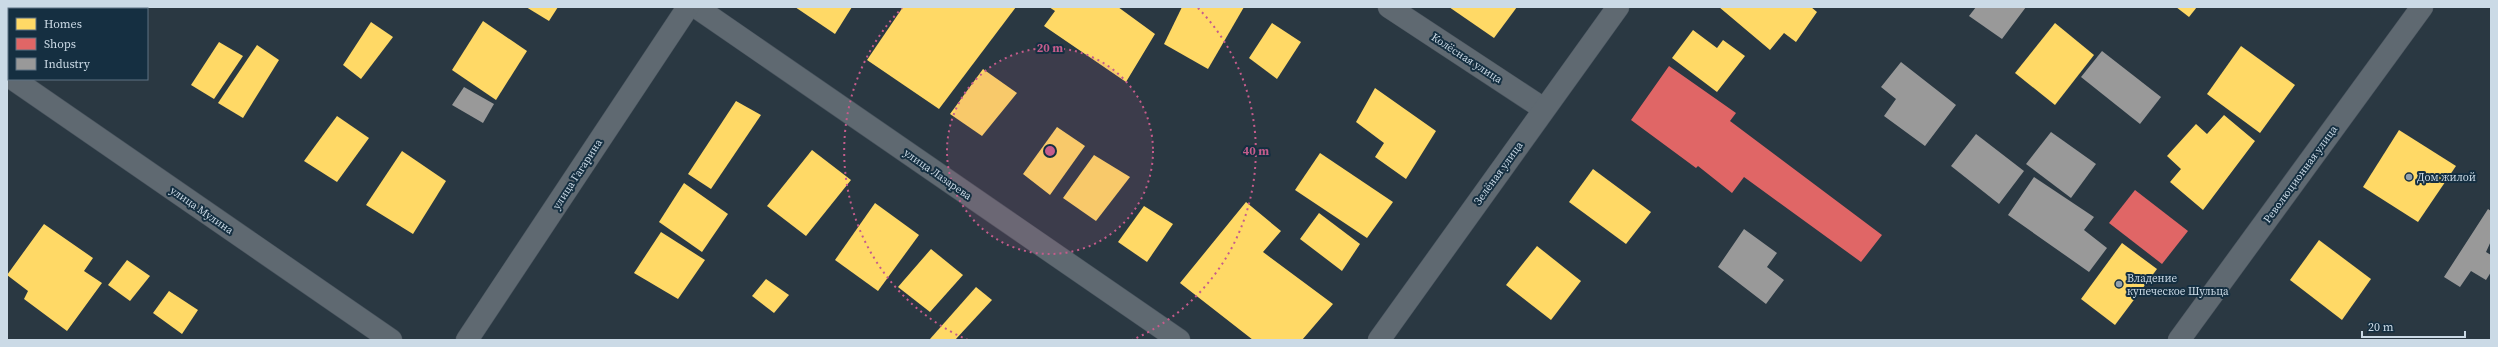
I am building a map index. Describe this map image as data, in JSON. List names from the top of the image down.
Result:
{
  "streets": {
    "street": [
      "Колёсная улица",
      "Зелёная улица",
      "улица Гагарина",
      "улица Лазарева",
      "Революционная улица",
      "улица Мулина"
    ]
  },
  "crossings": [
    ["Колёсная улица", "Зелёная улица"]
  ],
  "places": ["Дом жилой", "Владение купеческое Шульца"],
  "legend": ["Homes", "Shops", "Industry"],
  "scale_bar": "20 m",
  "rings": ["20 m", "40 m"]
}
